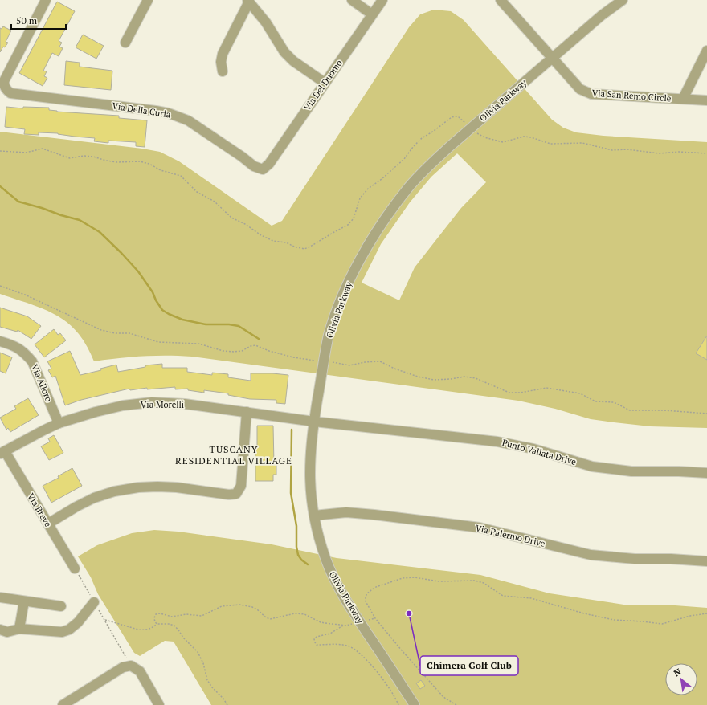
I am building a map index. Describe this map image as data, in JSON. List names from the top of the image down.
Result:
{
  "streets": {
    "street": [
      "Via Del Duomo",
      "Via San Remo Circle",
      "Olivia Parkway",
      "Via Della Curia",
      "Via Alloro",
      "Via Morelli",
      "Punto Vallata Drive",
      "Via Breve",
      "Via Palermo Drive"
    ]
  },
  "crossings": [
    ["Via Del Duomo", "Via Della Curia"],
    ["Via San Remo Circle", "Olivia Parkway"],
    ["Olivia Parkway", "Via Morelli"],
    ["Olivia Parkway", "Punto Vallata Drive"],
    ["Olivia Parkway", "Via Palermo Drive"],
    ["Via Alloro", "Via Morelli"],
    ["Via Morelli", "Punto Vallata Drive"],
    ["Via Morelli", "Via Breve"]
  ],
  "districts": ["TUSCANY RESIDENTIAL VILLAGE"],
  "places": ["Chimera Golf Club"],
  "scale_bar": "50 m",
  "north": "top left"
}
